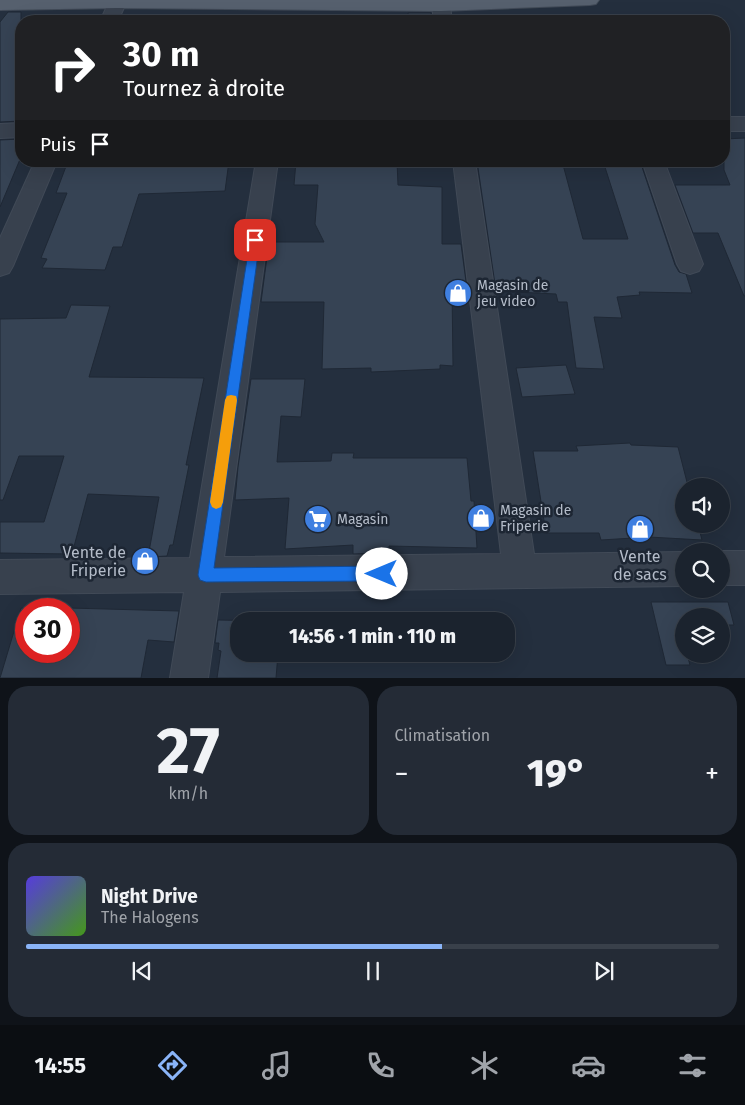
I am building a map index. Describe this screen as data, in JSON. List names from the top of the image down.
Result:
{
  "places": {
    "shop": [
      "Magasin de jeu video",
      "Magasin de Friperie",
      "Vente de sacs",
      "Vente de Friperie"
    ],
    "supermarket": ["Magasin"]
  },
  "page": {
    "turn": ["30 m", "Tournez à droite"],
    "then": "Puis",
    "limit": "30",
    "trip": "14:56 · 1 min · 110 m",
    "tile": [
      ["27", "km/h"],
      "Climatisation"
    ],
    "heat": ["−", "19°", "+"],
    "song": ["Night Drive", "The Halogens"],
    "tabs": "14:55"
  }
}
